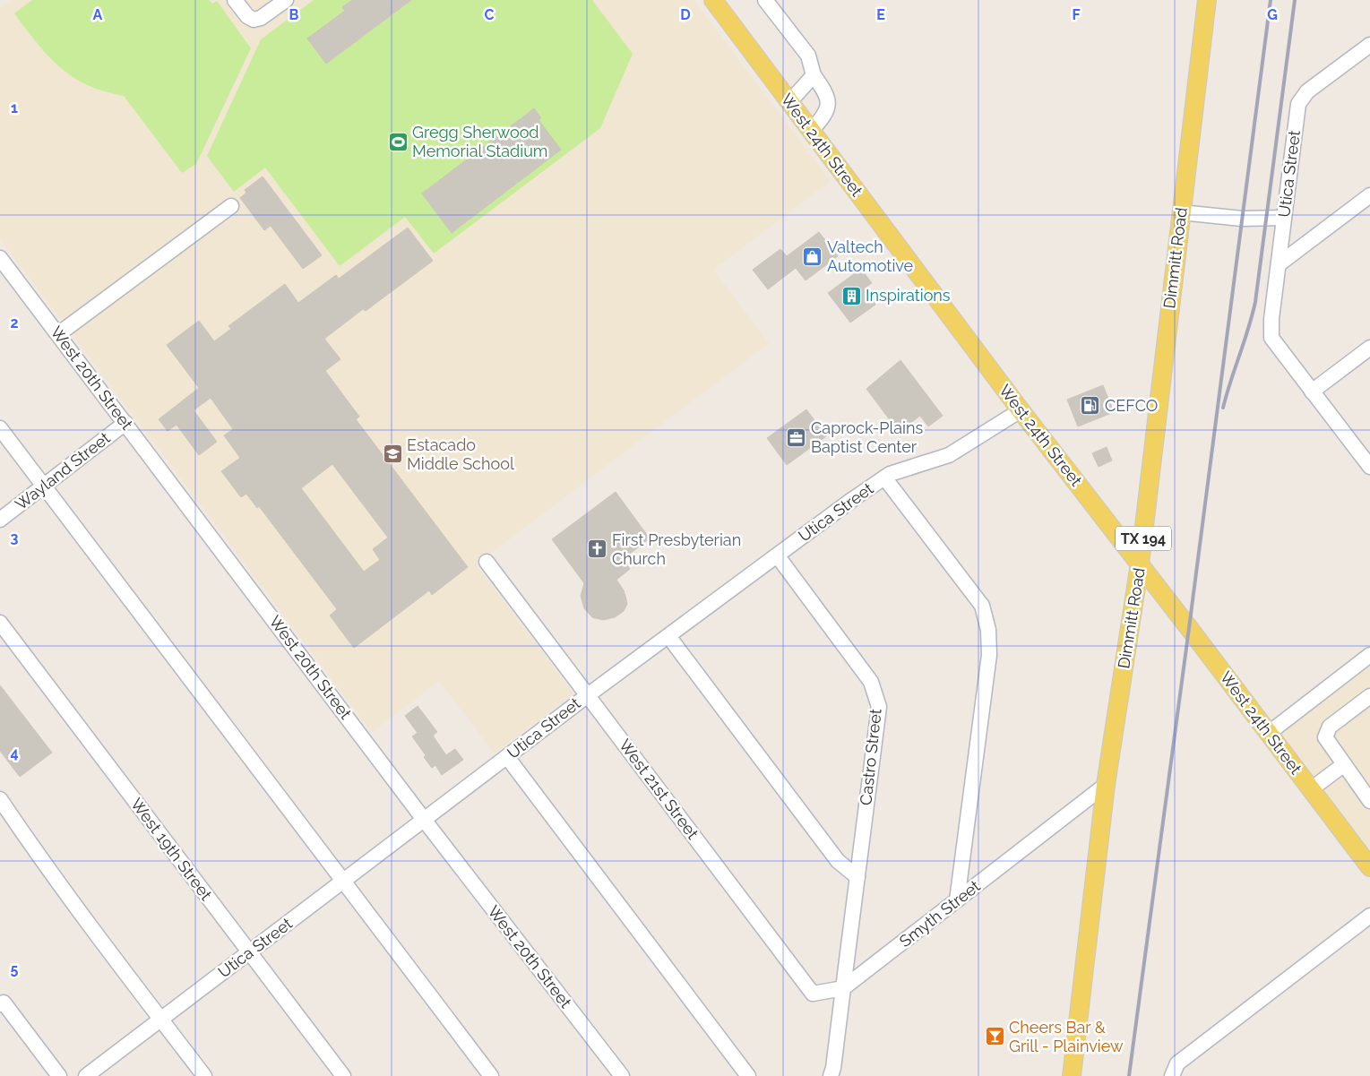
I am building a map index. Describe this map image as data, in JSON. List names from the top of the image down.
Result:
{
  "streets": {
    "main road": ["West 24th Street", "Dimmitt Road", "TX 194"],
    "street": [
      "Utica Street",
      "West 20th Street",
      "Wayland Street",
      "Castro Street",
      "West 21st Street",
      "West 19th Street",
      "Smyth Street"
    ]
  },
  "crossings": [
    ["West 24th Street", "Utica Street"],
    ["West 24th Street", "Dimmitt Road"],
    ["Utica Street", "West 20th Street"],
    ["Utica Street", "Castro Street"],
    ["Utica Street", "West 21st Street"],
    ["Utica Street", "West 19th Street"],
    ["Dimmitt Road", "Smyth Street"],
    ["West 20th Street", "Wayland Street"],
    ["Castro Street", "West 21st Street"],
    ["Castro Street", "Smyth Street"],
    ["West 21st Street", "Smyth Street"]
  ],
  "places": {
    "sports": ["Gregg Sherwood Memorial Stadium"],
    "shop": ["Valtech Automotive"],
    "building": ["Inspirations"],
    "fuel station": ["CEFCO"],
    "office": ["Caprock-Plains Baptist Center"],
    "school or university": ["Estacado Middle School"],
    "church": ["First Presbyterian Church"],
    "bar": ["Cheers Bar & Grill - Plainview"]
  },
  "grid": {
    "columns": [
      "A",
      "B",
      "C",
      "D",
      "E",
      "F",
      "G"
    ],
    "rows": [
      "1",
      "2",
      "3",
      "4",
      "5"
    ]
  }
}
